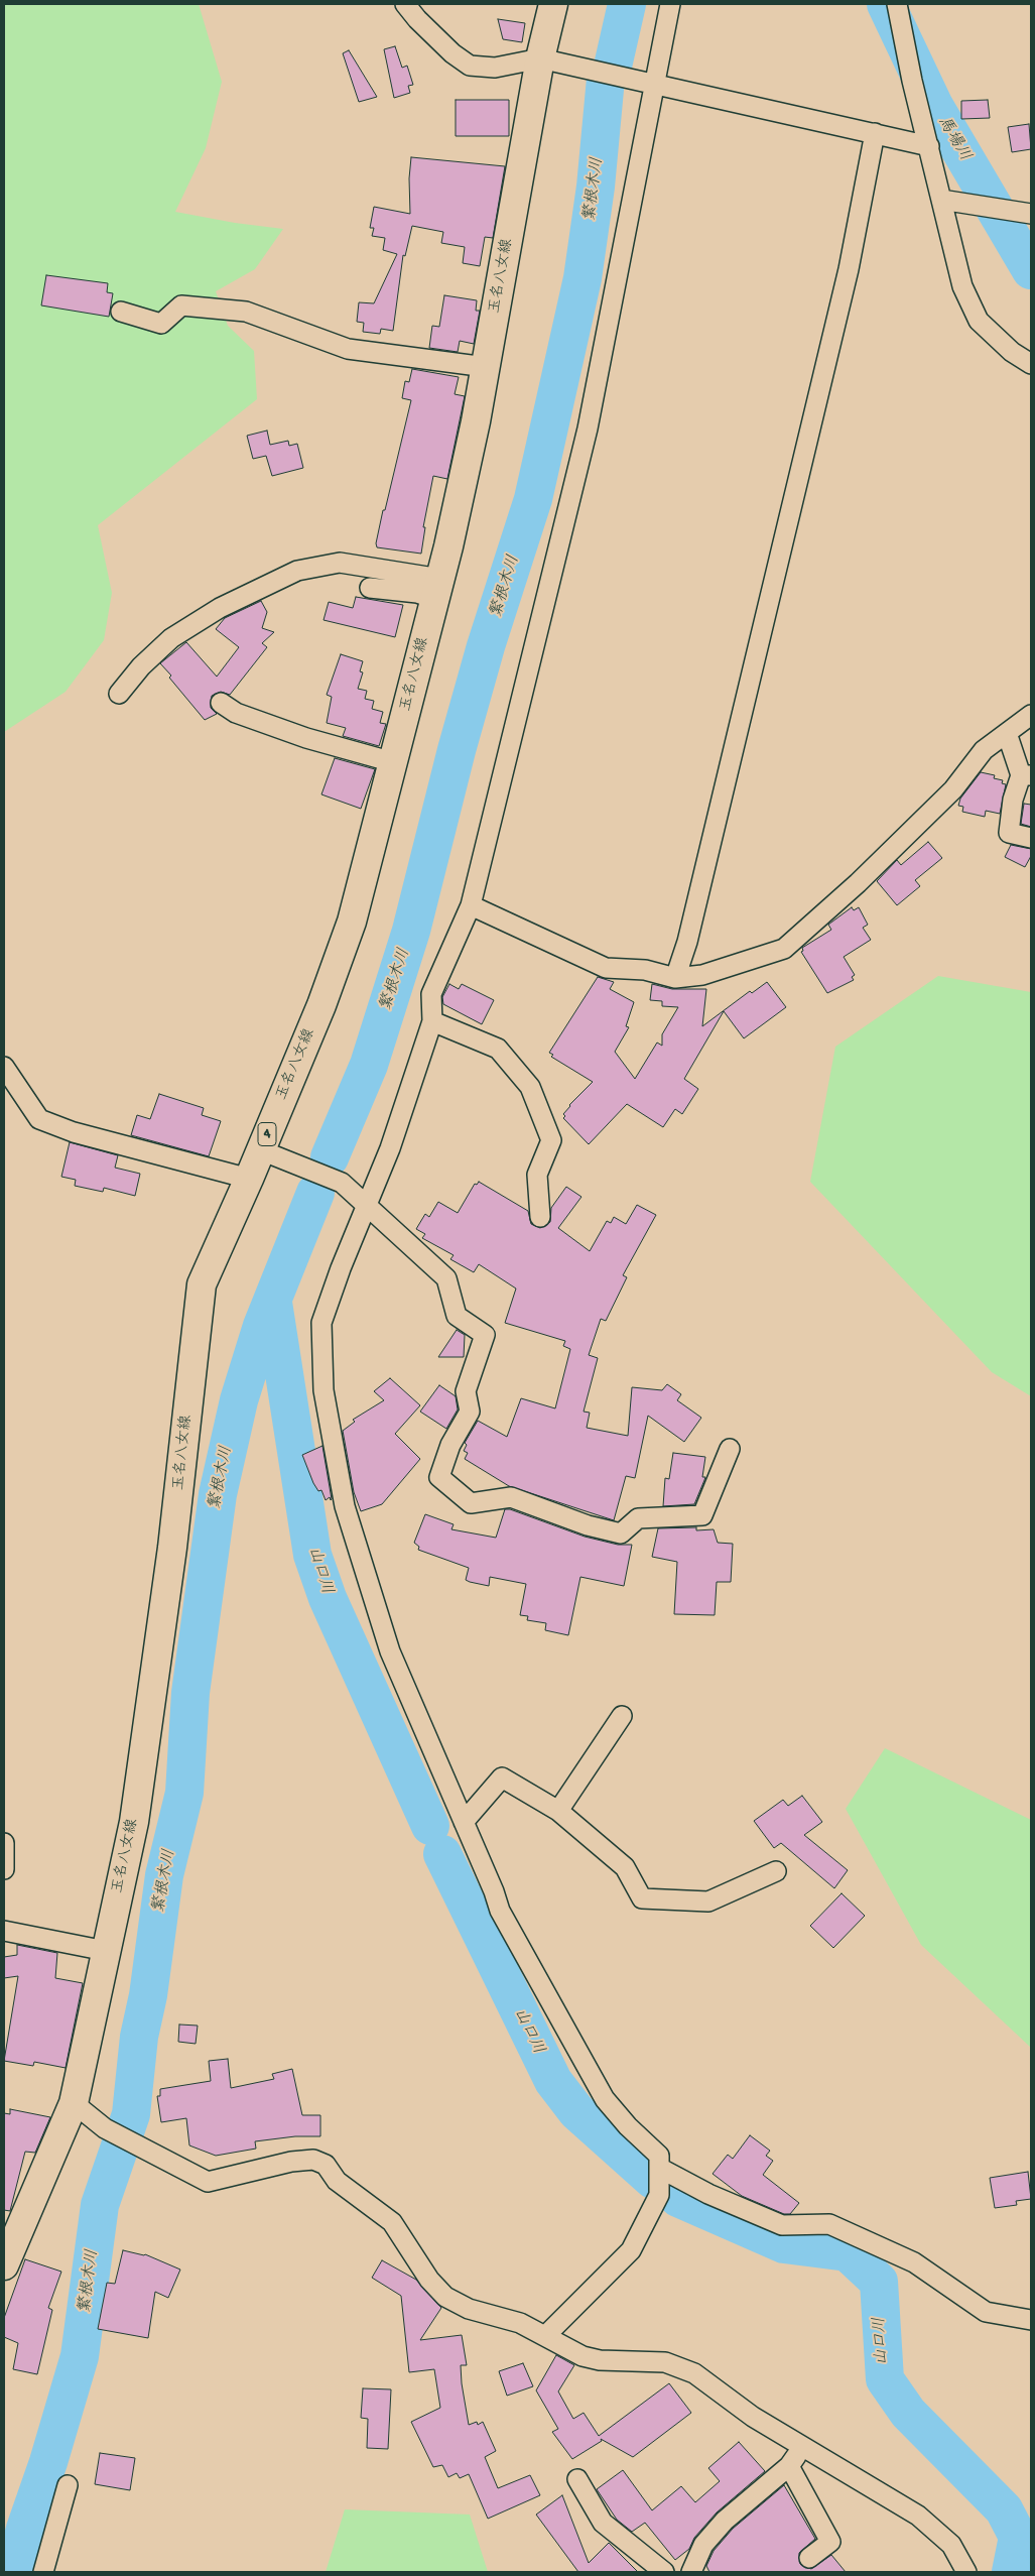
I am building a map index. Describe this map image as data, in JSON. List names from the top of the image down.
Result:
{
  "streets": {
    "main road": ["玉名八女線", "4"]
  },
  "water": ["馬場川", "繁根木川", "山口川"]
}
